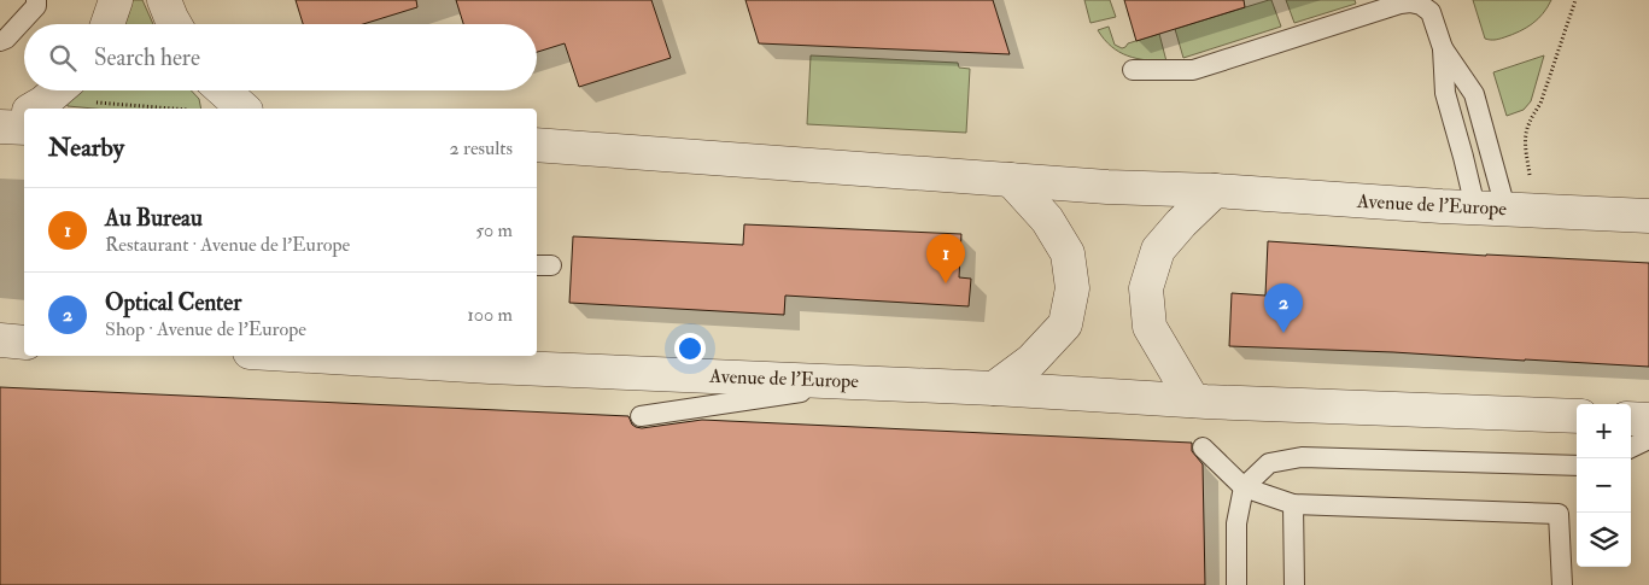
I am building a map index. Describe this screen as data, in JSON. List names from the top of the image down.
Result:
{
  "streets": {
    "street": ["Avenue de l'Europe"]
  },
  "page": {
    "search": "Search here",
    "heading": ["Nearby", "2 results"],
    "list": [
      {
        "mark": "1",
        "name": "Au Bureau",
        "note": "Restaurant · Avenue de l'Europe",
        "value": "50 m"
      },
      {
        "mark": "2",
        "name": "Optical Center",
        "note": "Shop · Avenue de l'Europe",
        "value": "100 m"
      }
    ],
    "pins": ["1", "2"],
    "map_buttons": ["+", "−"]
  }
}
